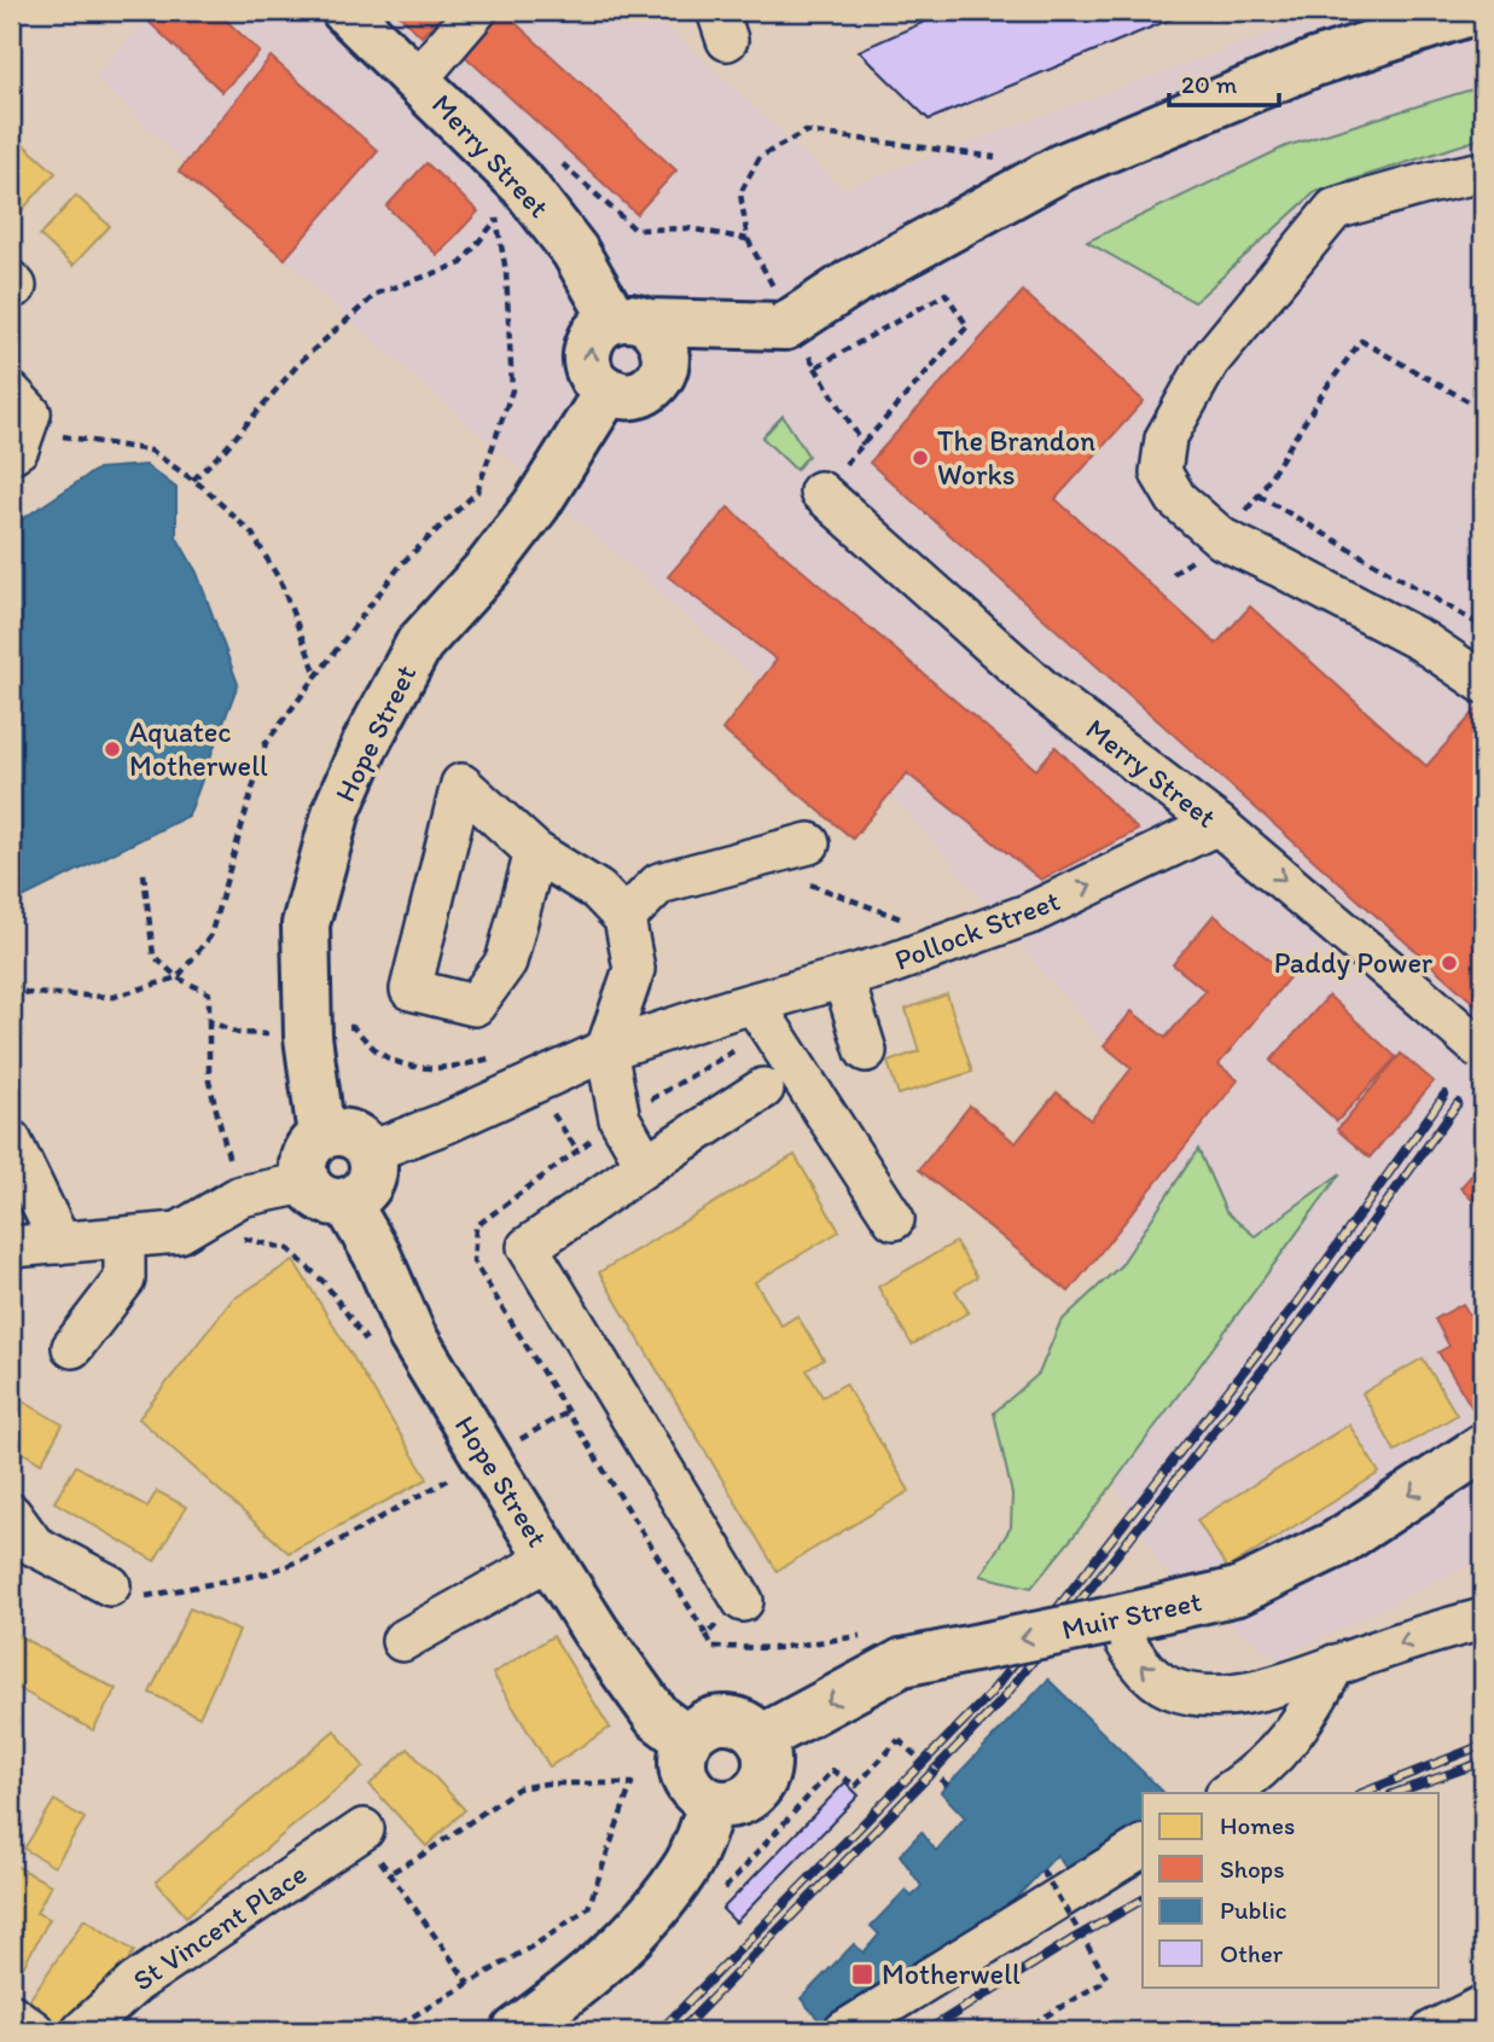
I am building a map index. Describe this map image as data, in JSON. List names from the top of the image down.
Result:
{
  "streets": {
    "main road": ["Merry Street", "Hope Street", "Muir Street"],
    "street": ["Pollock Street", "St Vincent Place"]
  },
  "crossings": [
    ["Merry Street", "Hope Street"],
    ["Merry Street", "Pollock Street"],
    ["Hope Street", "Pollock Street"],
    ["Hope Street", "Muir Street"]
  ],
  "one_way": ["Muir Street"],
  "places": {
    "other": ["The Brandon Works", "Aquatec Motherwell", "Paddy Power"],
    "transit": ["Motherwell"]
  },
  "legend": [
    "Homes",
    "Shops",
    "Public",
    "Other"
  ],
  "scale_bar": "20 m"
}
